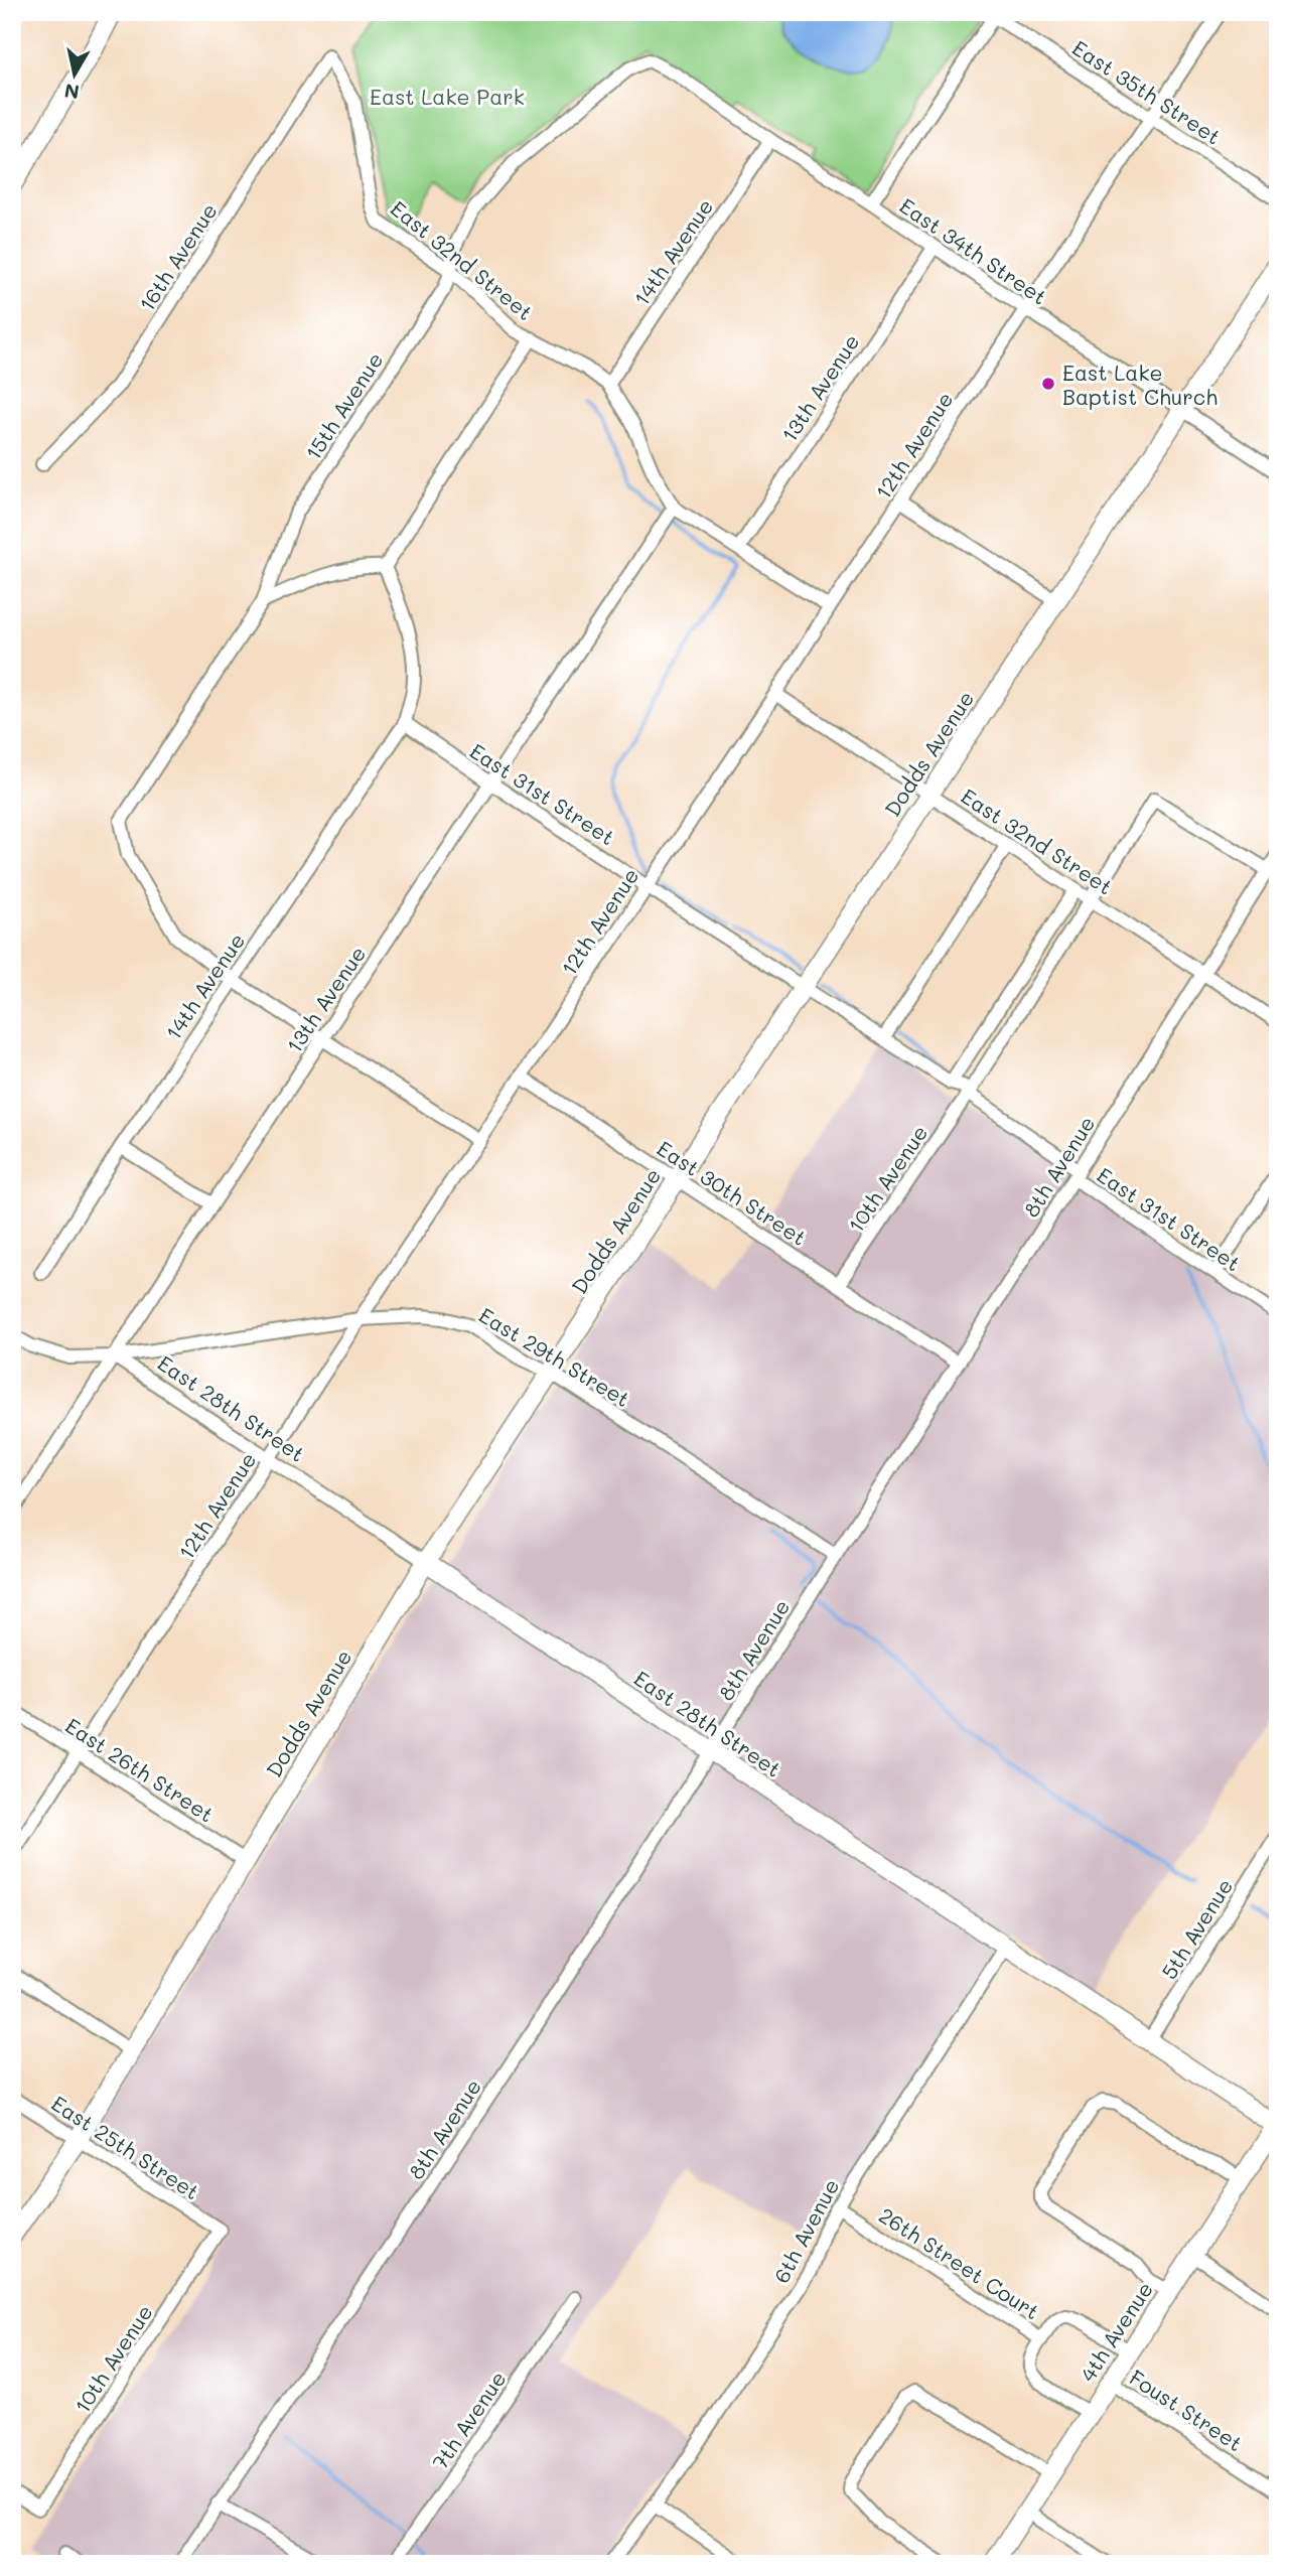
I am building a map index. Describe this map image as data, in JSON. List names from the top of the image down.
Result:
{
  "streets": {
    "street": [
      "East 35th Street",
      "East 34th Street",
      "14th Avenue",
      "16th Avenue",
      "East 32nd Street",
      "13th Avenue",
      "15th Avenue",
      "12th Avenue",
      "Dodds Avenue",
      "East 31st Street",
      "8th Avenue",
      "10th Avenue",
      "East 30th Street",
      "East 29th Street",
      "East 28th Street",
      "East 26th Street",
      "5th Avenue",
      "East 25th Street",
      "6th Avenue",
      "26th Street Court",
      "4th Avenue",
      "Foust Street",
      "7th Avenue"
    ]
  },
  "crossings": [
    ["East 35th Street", "12th Avenue"],
    ["East 34th Street", "14th Avenue"],
    ["East 34th Street", "13th Avenue"],
    ["East 34th Street", "15th Avenue"],
    ["East 34th Street", "12th Avenue"],
    ["East 34th Street", "Dodds Avenue"],
    ["14th Avenue", "East 32nd Street"],
    ["14th Avenue", "15th Avenue"],
    ["14th Avenue", "East 31st Street"],
    ["16th Avenue", "East 32nd Street"],
    ["East 32nd Street", "13th Avenue"],
    ["East 32nd Street", "15th Avenue"],
    ["East 32nd Street", "12th Avenue"],
    ["East 32nd Street", "Dodds Avenue"],
    ["East 32nd Street", "8th Avenue"],
    ["East 32nd Street", "10th Avenue"],
    ["13th Avenue", "East 31st Street"],
    ["13th Avenue", "East 29th Street"],
    ["13th Avenue", "East 28th Street"],
    ["12th Avenue", "East 31st Street"],
    ["12th Avenue", "East 30th Street"],
    ["12th Avenue", "East 29th Street"],
    ["12th Avenue", "East 28th Street"],
    ["12th Avenue", "East 26th Street"],
    ["Dodds Avenue", "East 31st Street"],
    ["Dodds Avenue", "East 30th Street"],
    ["Dodds Avenue", "East 29th Street"],
    ["Dodds Avenue", "East 28th Street"],
    ["Dodds Avenue", "East 26th Street"],
    ["Dodds Avenue", "East 25th Street"],
    ["East 31st Street", "8th Avenue"],
    ["East 31st Street", "10th Avenue"],
    ["8th Avenue", "East 30th Street"],
    ["8th Avenue", "East 29th Street"],
    ["8th Avenue", "East 28th Street"],
    ["10th Avenue", "East 30th Street"],
    ["10th Avenue", "East 25th Street"],
    ["East 29th Street", "East 28th Street"],
    ["East 28th Street", "5th Avenue"],
    ["East 28th Street", "6th Avenue"],
    ["East 28th Street", "4th Avenue"],
    ["6th Avenue", "26th Street Court"],
    ["26th Street Court", "4th Avenue"],
    ["4th Avenue", "Foust Street"]
  ],
  "parks": ["East Lake Park"],
  "places": ["East Lake Baptist Church"],
  "north": "bottom"
}
